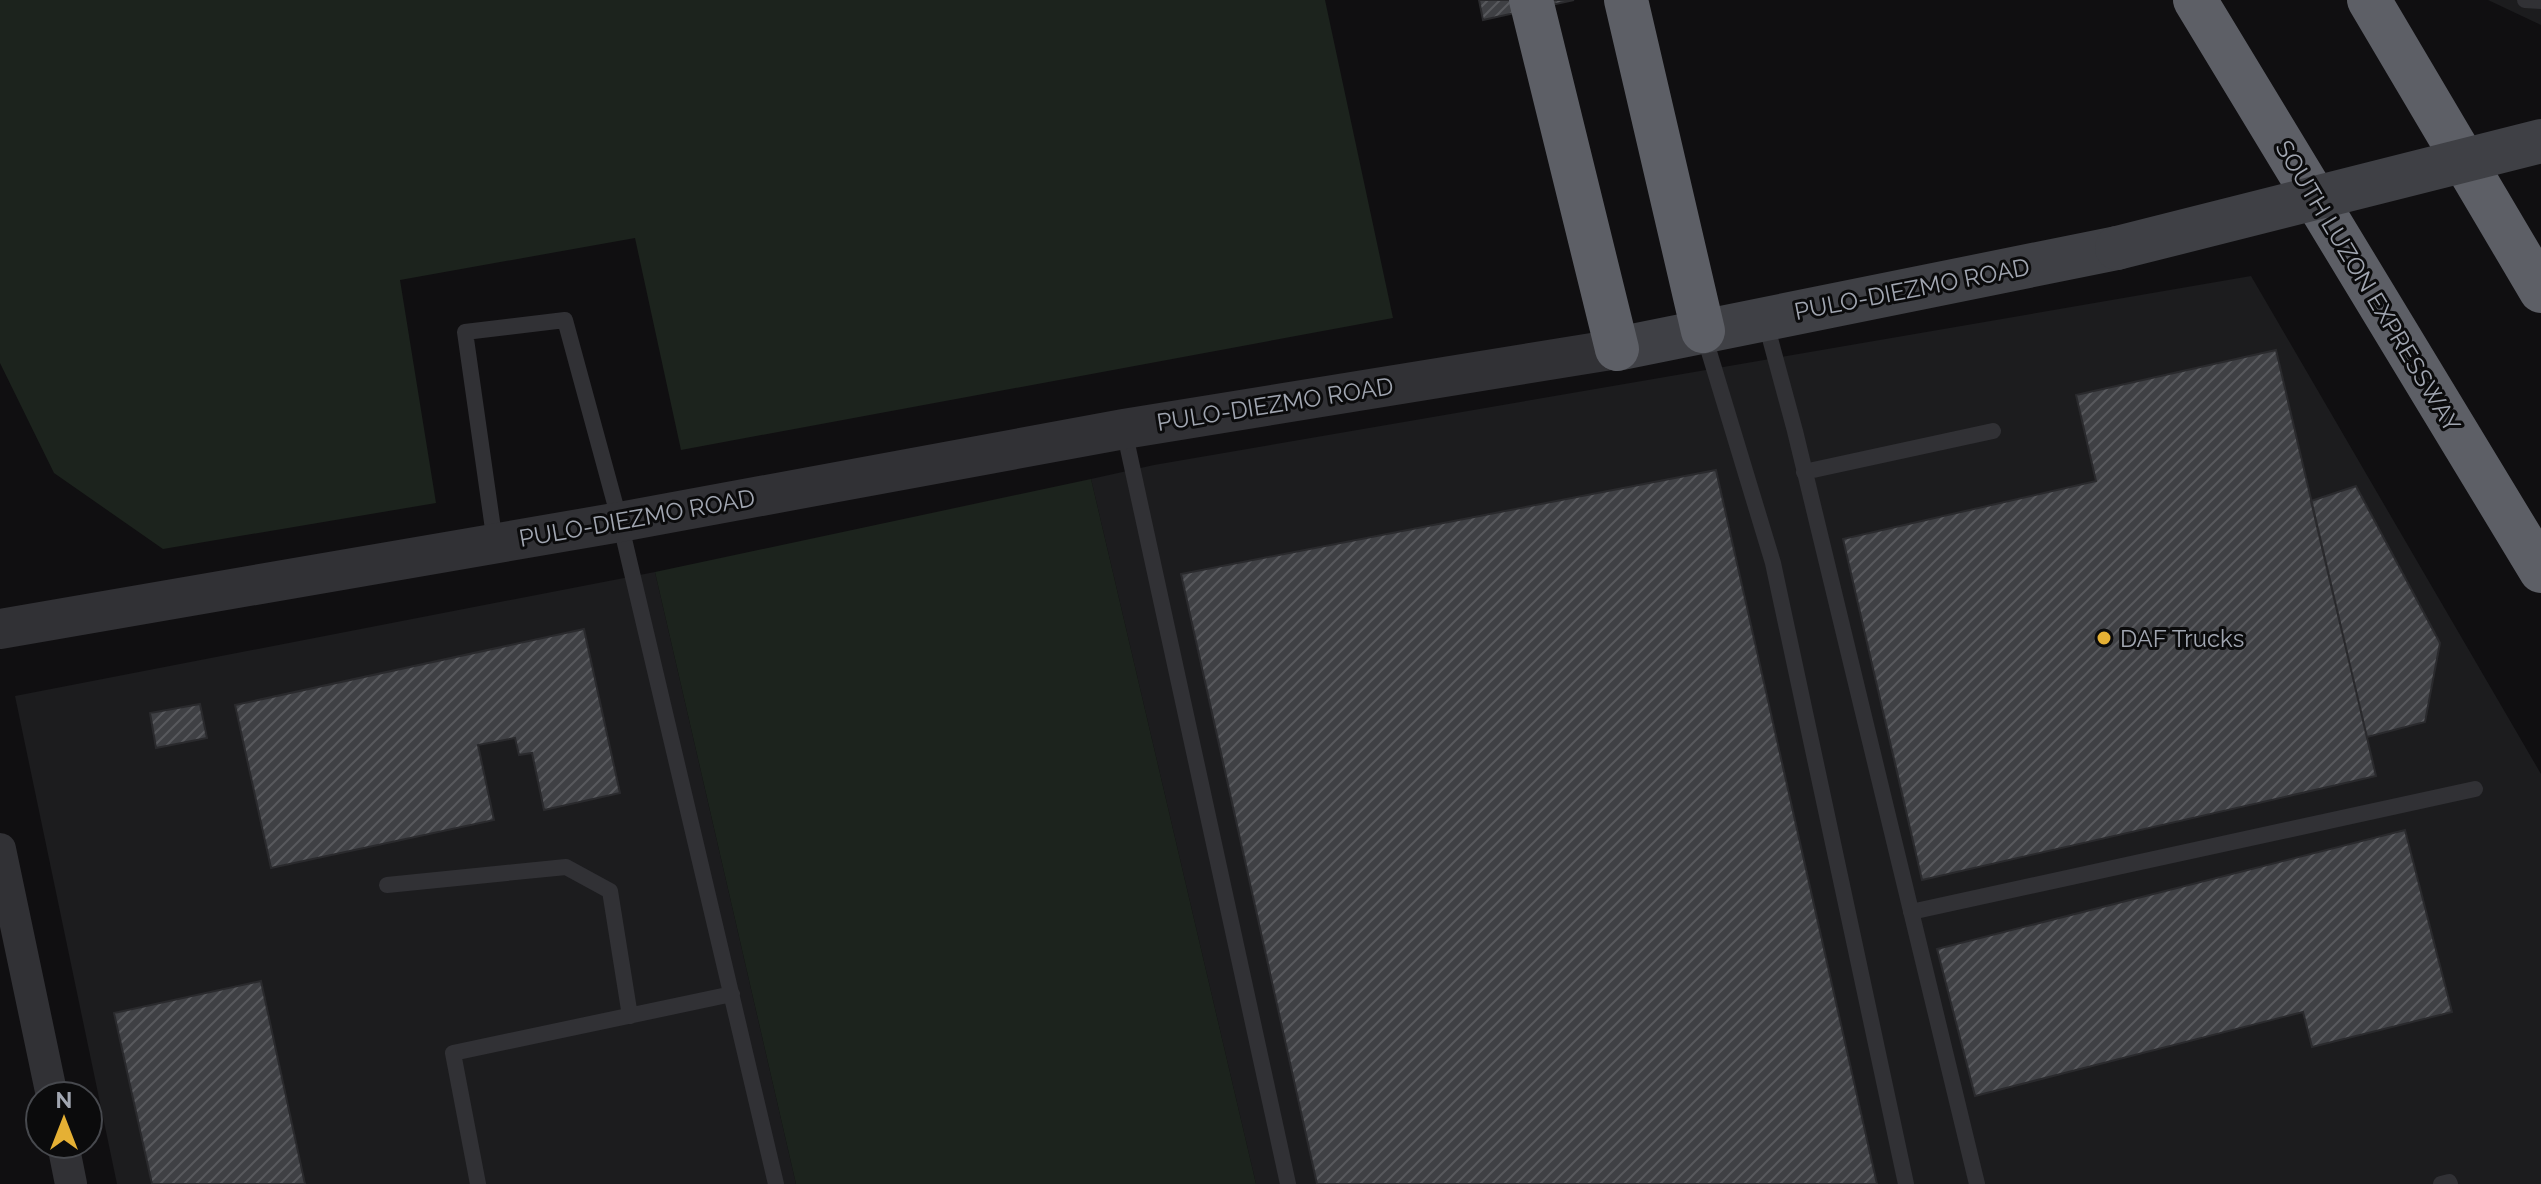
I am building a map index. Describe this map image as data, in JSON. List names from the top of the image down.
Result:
{
  "streets": {
    "highway": ["SOUTH LUZON EXPRESSWAY"],
    "main road": ["PULO-DIEZMO ROAD"]
  },
  "places": ["DAF Trucks"],
  "north": "top"
}
